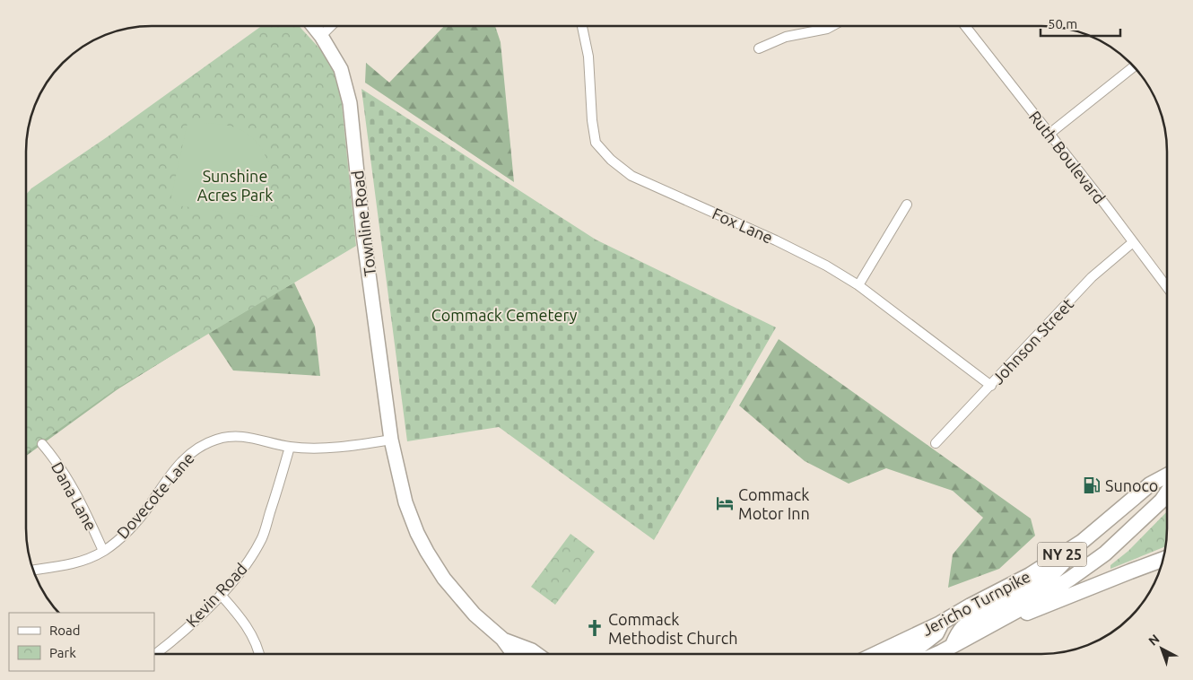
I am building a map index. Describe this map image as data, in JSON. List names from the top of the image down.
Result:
{
  "streets": {
    "main road": ["Townline Road", "NY 25", "Jericho Turnpike"],
    "street": [
      "Ruth Boulevard",
      "Fox Lane",
      "Johnson Street",
      "Dovecote Lane",
      "Dana Lane",
      "Kevin Road"
    ]
  },
  "crossings": [
    ["Ruth Boulevard", "Johnson Street"],
    ["Townline Road", "Dovecote Lane"],
    ["Fox Lane", "Johnson Street"],
    ["Dovecote Lane", "Dana Lane"],
    ["Dovecote Lane", "Kevin Road"]
  ],
  "parks": ["Sunshine Acres Park", "Commack Cemetery"],
  "places": {
    "fuel station": ["Sunoco"],
    "hotel": ["Commack Motor Inn"],
    "church": ["Commack Methodist Church"]
  },
  "legend": ["Road", "Park"],
  "scale_bar": "50 m",
  "north": "top left"
}
